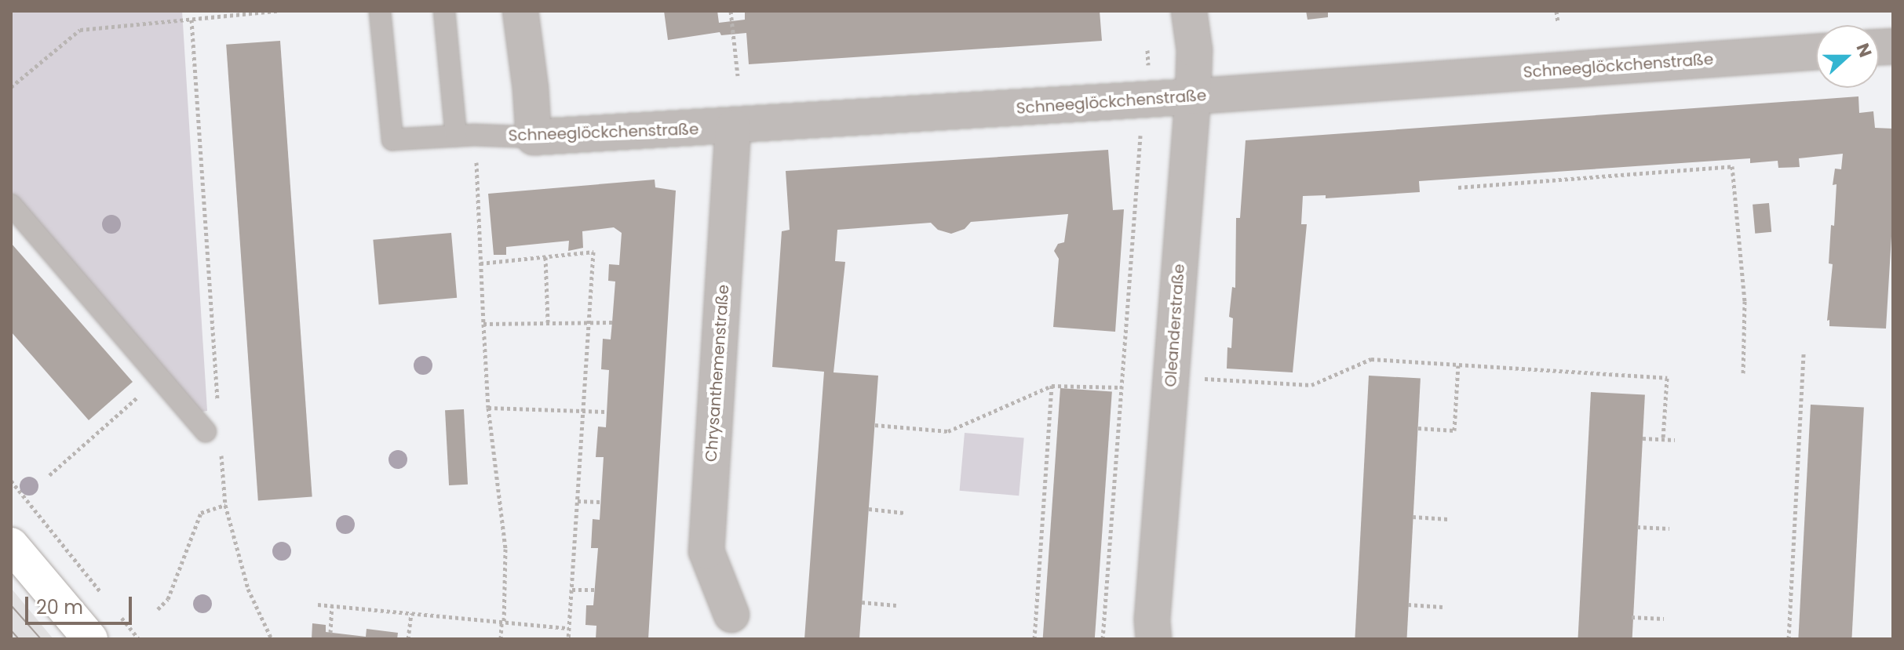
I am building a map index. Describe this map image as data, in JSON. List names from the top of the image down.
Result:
{
  "streets": {
    "street": ["Schneeglöckchenstraße", "Oleanderstraße", "Chrysanthemenstraße"]
  },
  "crossings": [
    ["Schneeglöckchenstraße", "Oleanderstraße"],
    ["Schneeglöckchenstraße", "Chrysanthemenstraße"]
  ],
  "scale_bar": "20 m",
  "north": "right"
}
